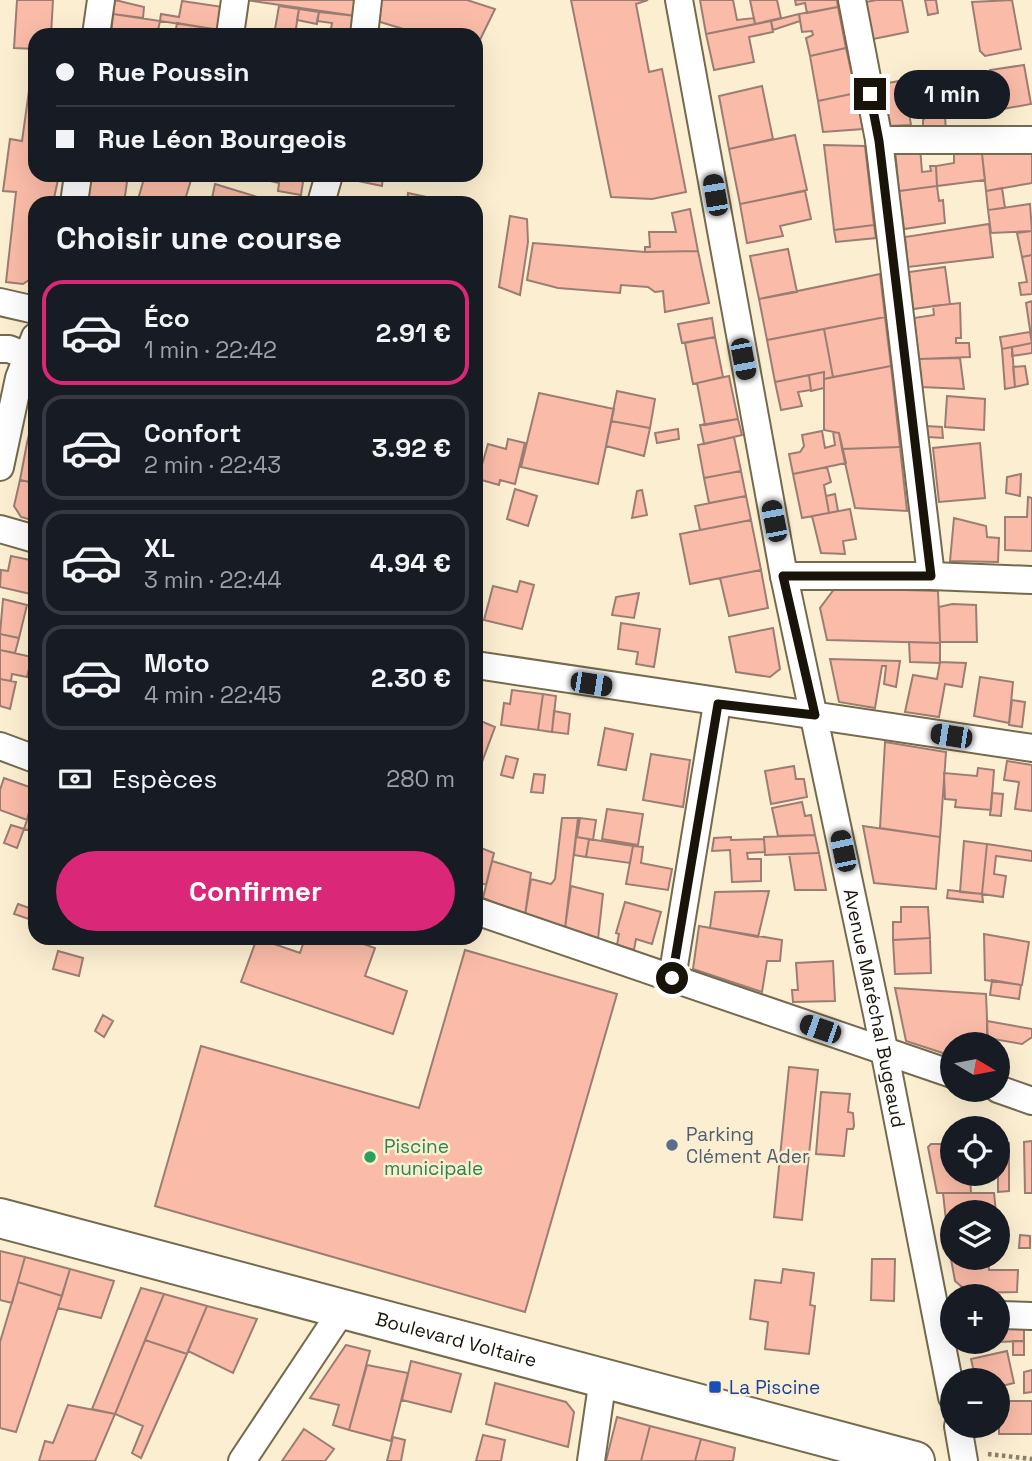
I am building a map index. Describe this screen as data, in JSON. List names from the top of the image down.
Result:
{
  "streets": {
    "main road": ["Boulevard Voltaire"],
    "street": ["Avenue Maréchal Bugeaud"]
  },
  "places": {
    "other": ["Parking Clément Ader", "Piscine municipale"],
    "transit": ["La Piscine"]
  },
  "north": "right",
  "page": {
    "banner": ["Rue Poussin", "Rue Léon Bourgeois"],
    "bubble": "1 min",
    "heading": "Choisir une course",
    "list": [
      {
        "name": "Éco",
        "note": "1 min · 22:42",
        "value": "2.91 €"
      },
      {
        "name": "Confort",
        "note": "2 min · 22:43",
        "value": "3.92 €"
      },
      {
        "name": "XL",
        "note": "3 min · 22:44",
        "value": "4.94 €"
      },
      {
        "name": "Moto",
        "note": "4 min · 22:45",
        "value": "2.30 €"
      }
    ],
    "pay": ["Espèces", "280 m"],
    "buttons": "Confirmer",
    "map_buttons": ["+", "−"]
  }
}
